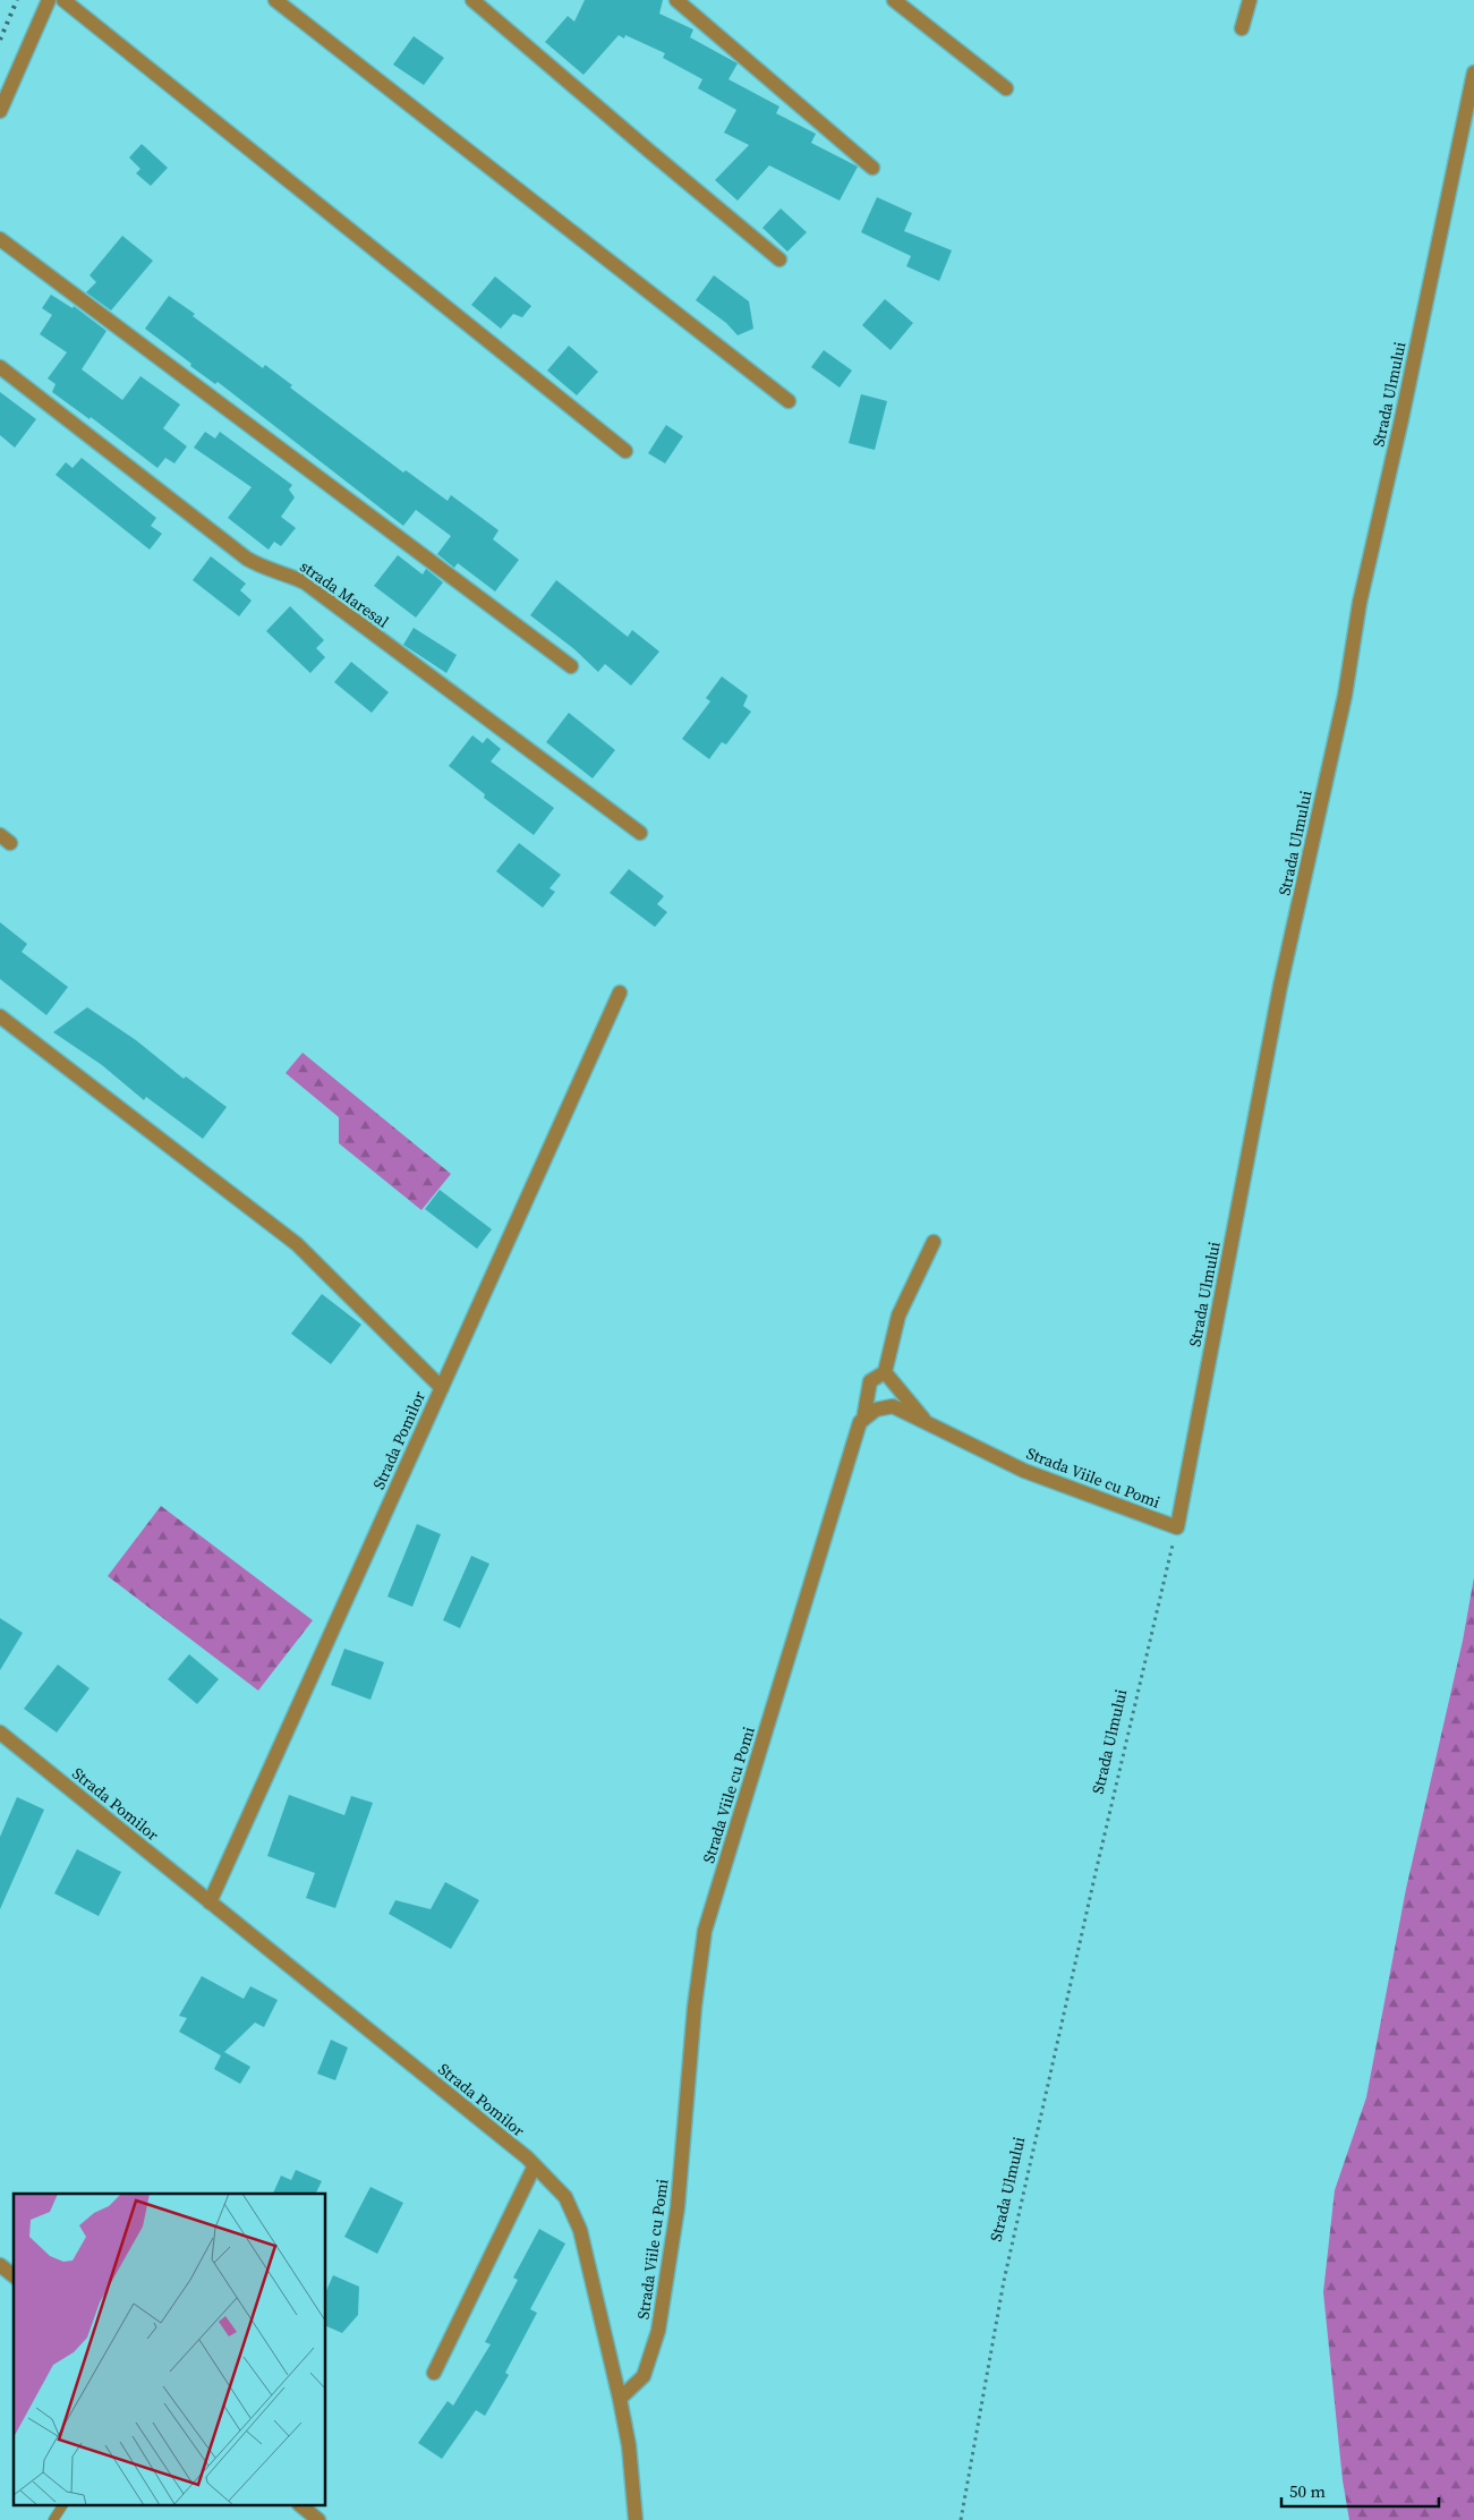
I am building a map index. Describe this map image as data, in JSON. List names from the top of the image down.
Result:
{
  "streets": {
    "street": [
      "Strada Ulmului",
      "strada Maresal",
      "Strada Pomilor",
      "Strada Viile cu Pomi"
    ]
  },
  "crossings": [
    ["Strada Ulmului", "Strada Viile cu Pomi"],
    ["Strada Pomilor", "Strada Viile cu Pomi"]
  ],
  "scale_bar": "50 m"
}
